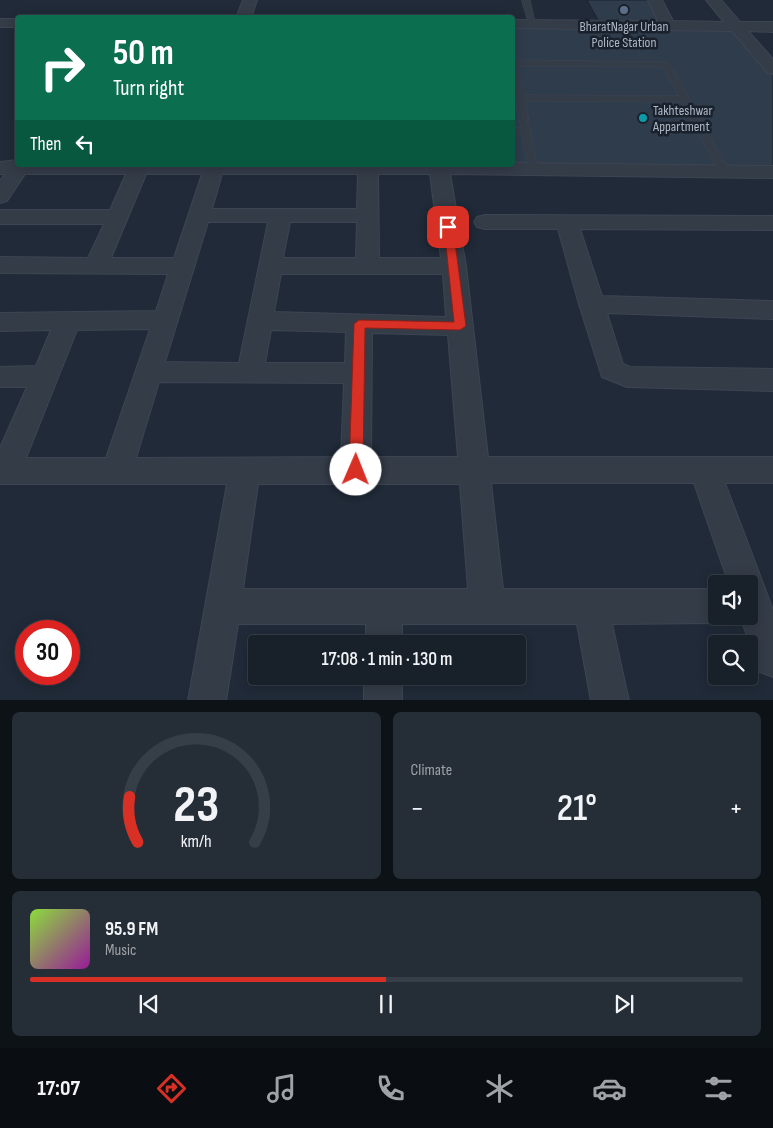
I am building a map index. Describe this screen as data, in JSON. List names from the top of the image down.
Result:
{
  "places": ["BharatNagar Urban Police Station", "Takhteshwar Appartment"],
  "page": {
    "turn": ["50 m", "Turn right"],
    "then": "Then",
    "limit": "30",
    "trip": "17:08 · 1 min · 130 m",
    "tile": "Climate",
    "heat": ["−", "21°", "+"],
    "song": ["95.9 FM", "Music"],
    "tabs": "17:07",
    "gauge": ["23", "km/h"]
  }
}
